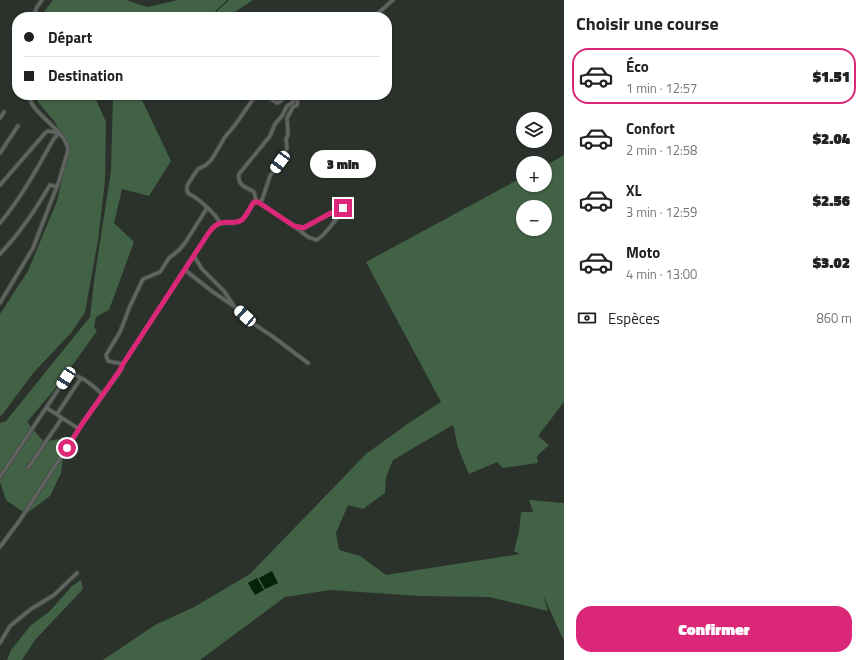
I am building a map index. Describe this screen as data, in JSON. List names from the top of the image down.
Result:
{
  "page": {
    "heading": "Choisir une course",
    "banner": ["Départ", "Destination"],
    "list": [
      {
        "name": "Éco",
        "note": "1 min · 12:57",
        "value": "$1.51"
      },
      {
        "name": "Confort",
        "note": "2 min · 12:58",
        "value": "$2.04"
      },
      {
        "name": "XL",
        "note": "3 min · 12:59",
        "value": "$2.56"
      },
      {
        "name": "Moto",
        "note": "4 min · 13:00",
        "value": "$3.02"
      }
    ],
    "map_buttons": ["+", "−"],
    "bubble": "3 min",
    "pay": ["Espèces", "860 m"],
    "buttons": "Confirmer"
  }
}
